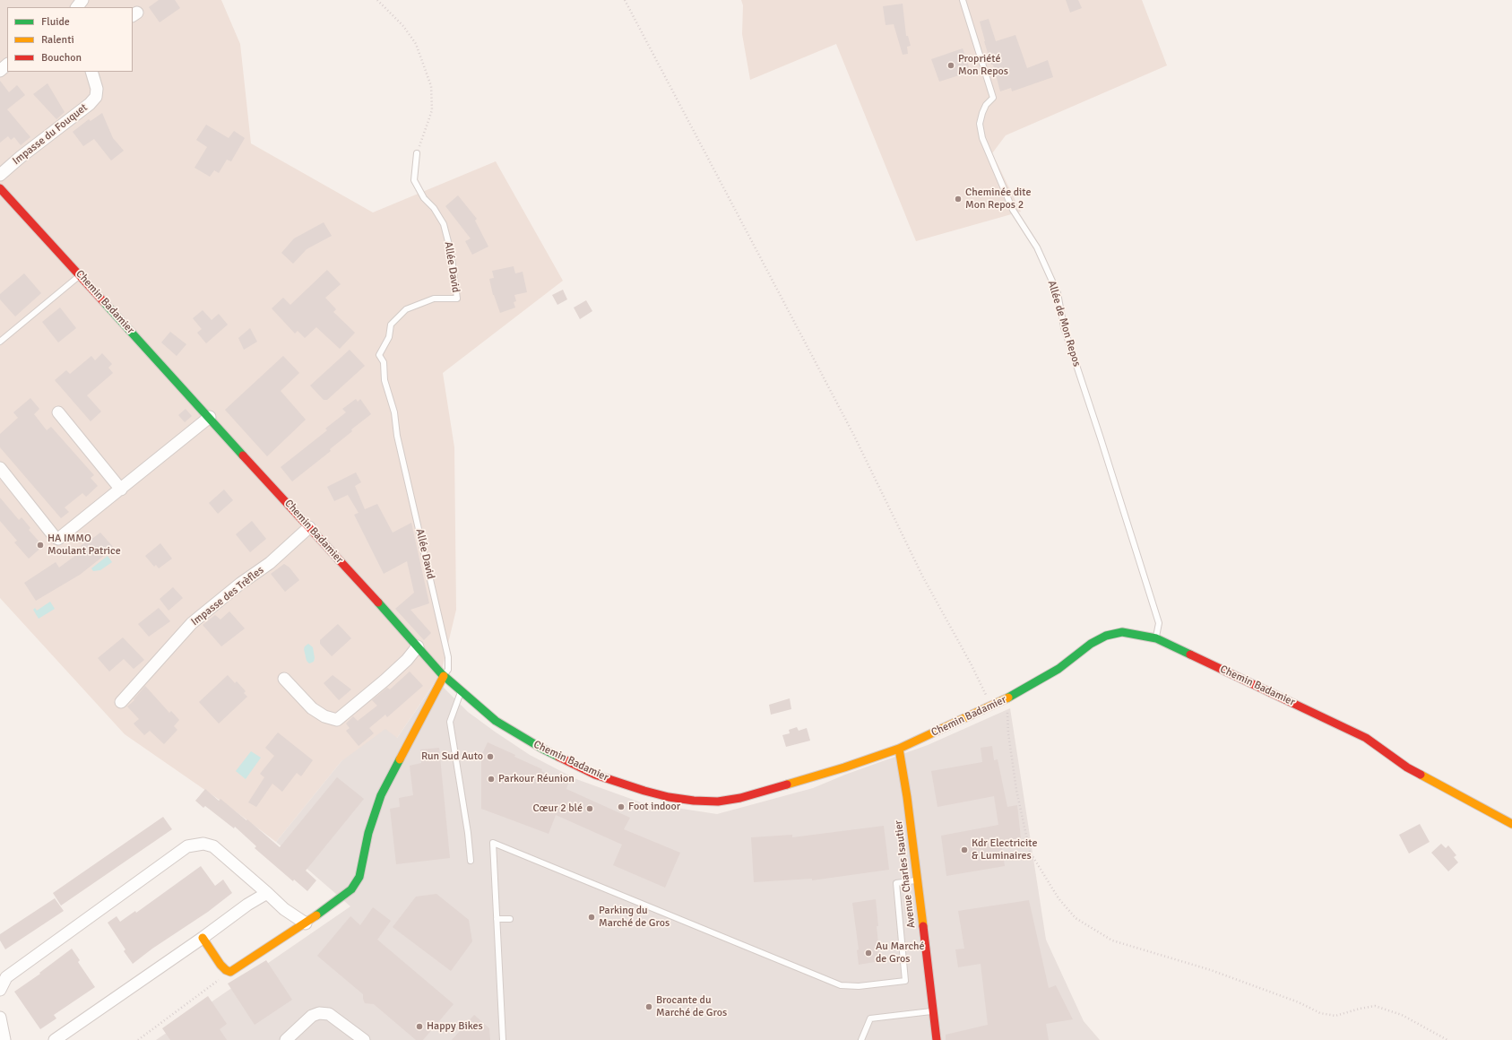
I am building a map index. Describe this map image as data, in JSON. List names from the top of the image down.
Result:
{
  "streets": {
    "street": [
      "Impasse du Fouquet",
      "Chemin Badamier",
      "Impasse des Trèfles",
      "Avenue Charles Isautier"
    ],
    "lane": ["Allée David", "Allée de Mon Repos"]
  },
  "crossings": [
    ["Allée David", "Chemin Badamier"],
    ["Chemin Badamier", "Allée de Mon Repos"],
    ["Chemin Badamier", "Impasse des Trèfles"],
    ["Chemin Badamier", "Avenue Charles Isautier"]
  ],
  "places": [
    "Propriété Mon Repos",
    "Cheminée dite Mon Repos 2",
    "HA IMMO Moulant Patrice",
    "Run Sud Auto",
    "Parkour Réunion",
    "Foot indoor",
    "Cœur 2 blé",
    "Kdr Electricite & Luminaires",
    "Parking du Marché de Gros",
    "Au Marché de Gros",
    "Brocante du Marché de Gros",
    "Happy Bikes"
  ],
  "legend": ["Fluide", "Ralenti", "Bouchon"]
}
